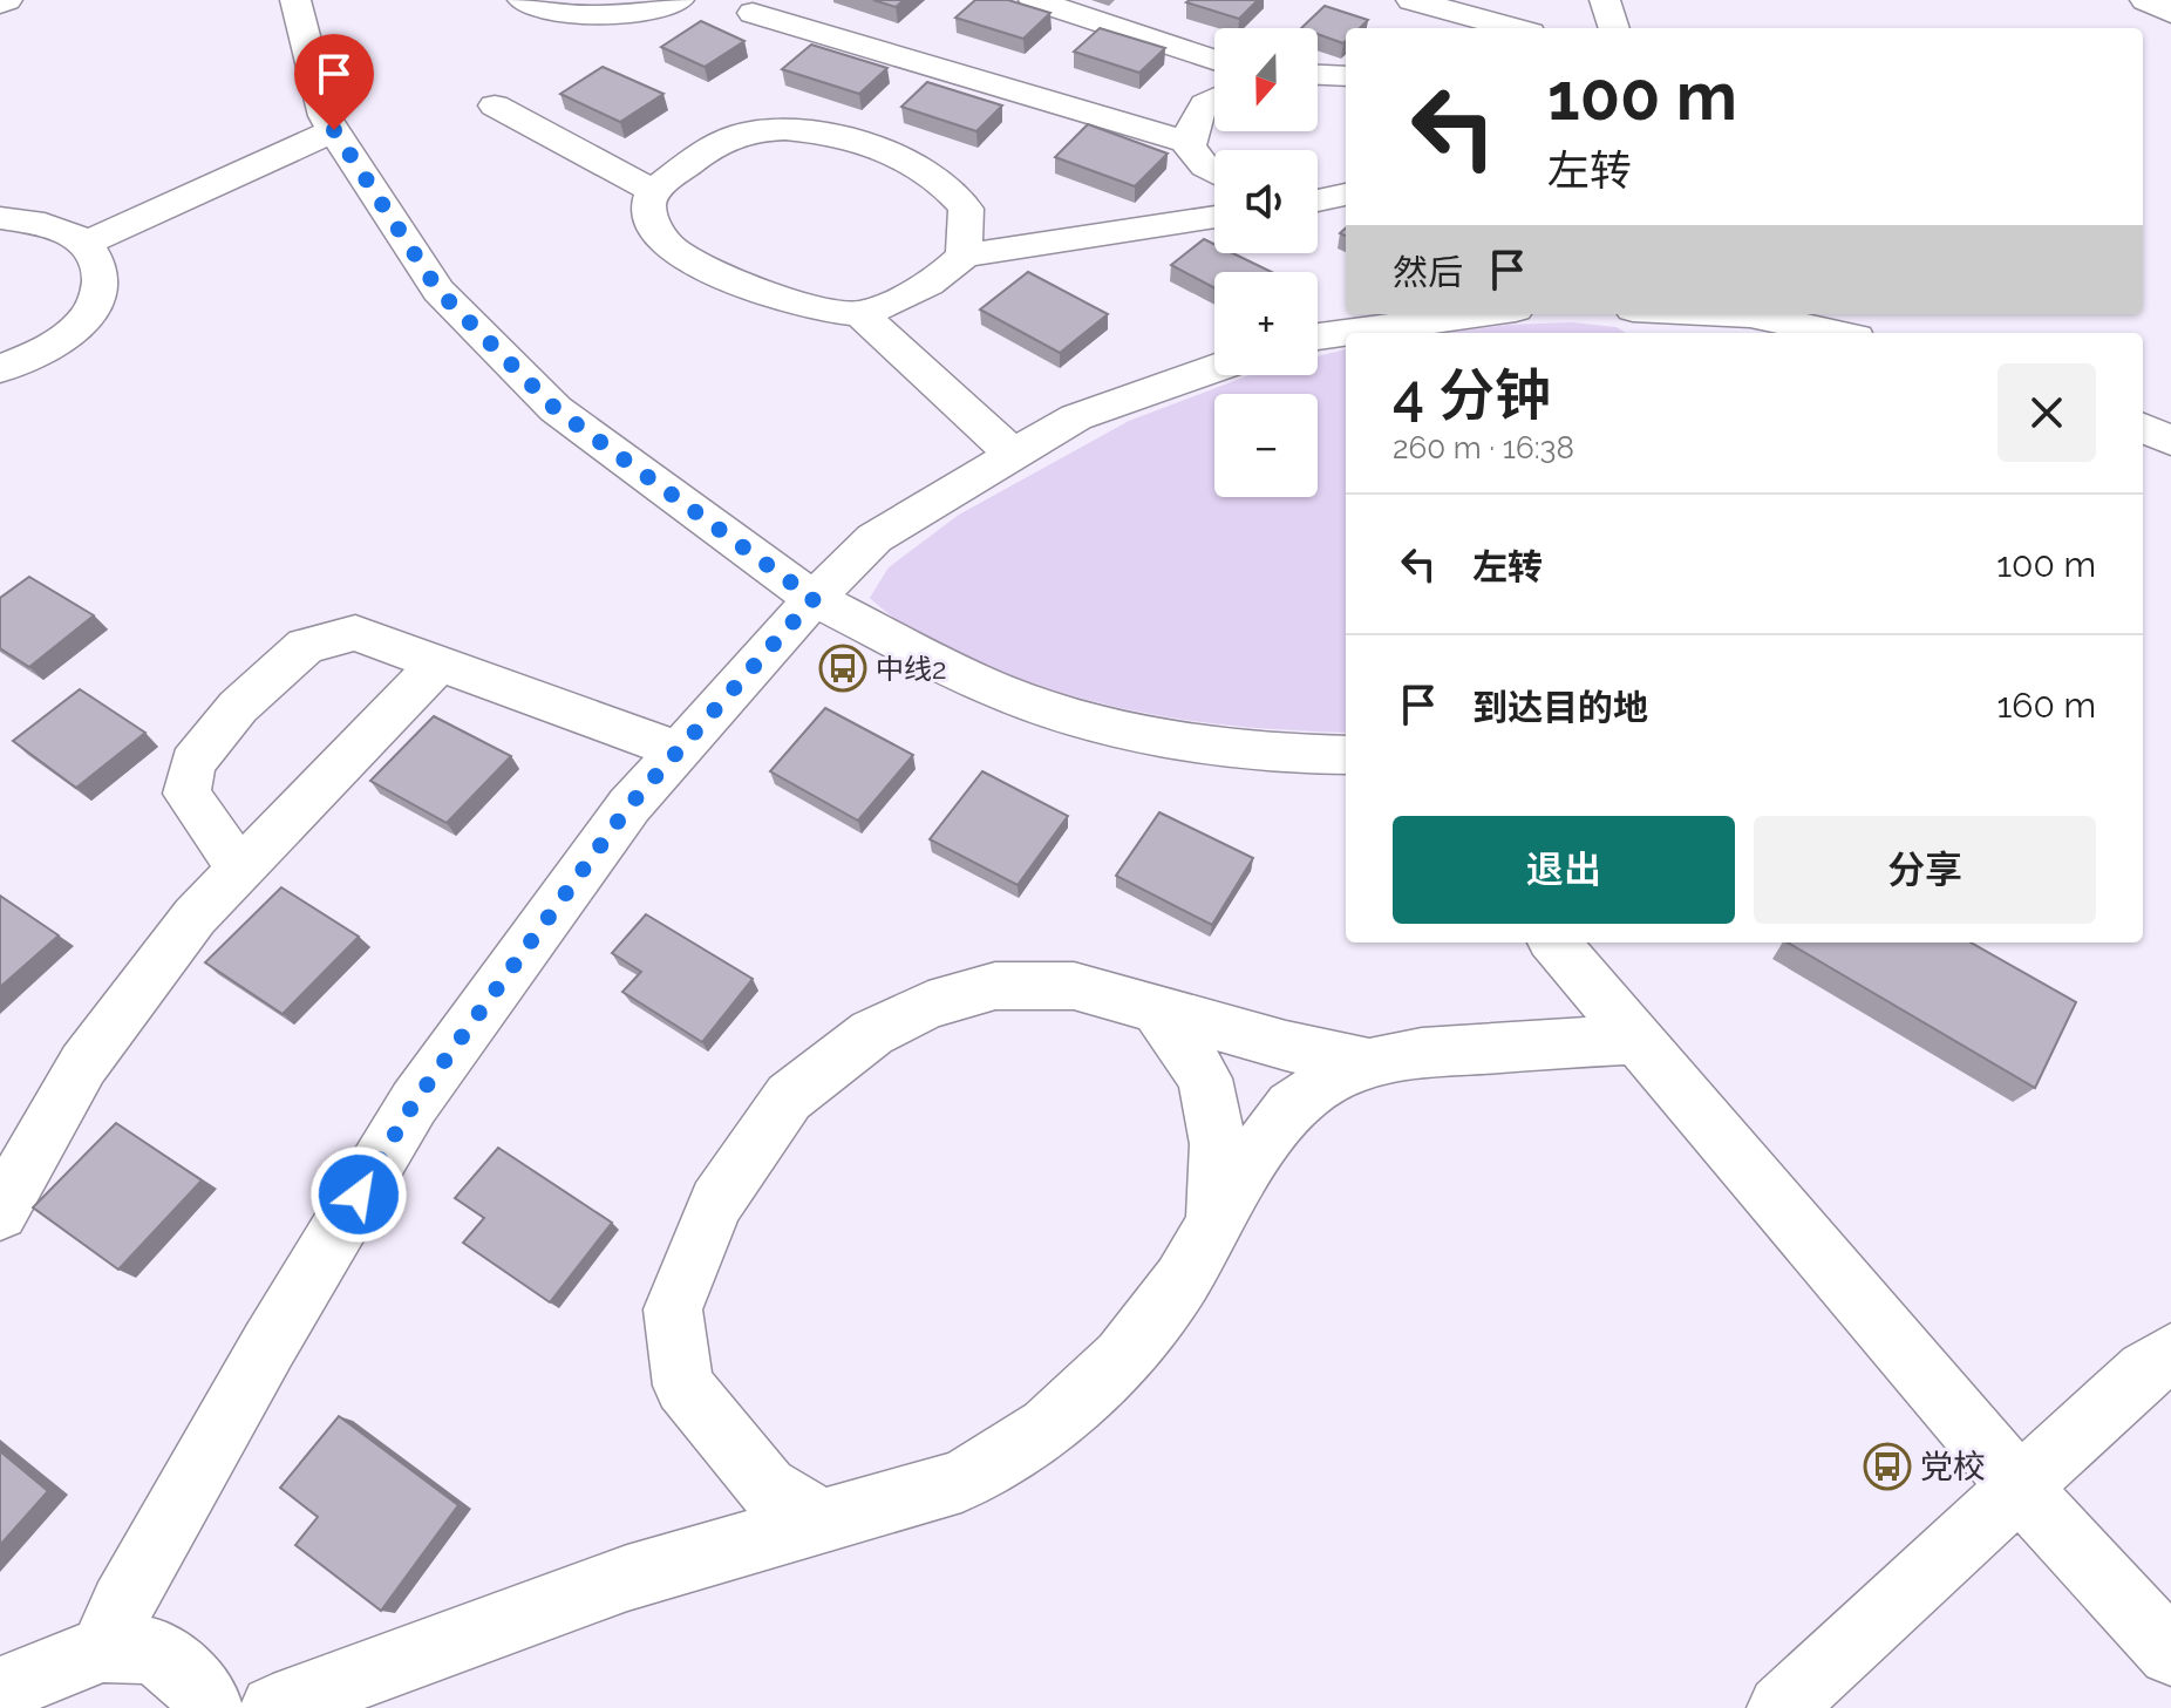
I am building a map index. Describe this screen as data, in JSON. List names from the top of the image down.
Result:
{
  "places": {
    "bus stop": ["中线2", "党校"]
  },
  "north": "bottom",
  "page": {
    "map_buttons": ["+", "−"],
    "turn": ["100 m", "左转"],
    "then": "然后",
    "heading": ["4 分钟", "260 m · 16:38"],
    "list": [
      {
        "name": "左转",
        "value": "100 m"
      },
      {
        "name": "到达目的地",
        "value": "160 m"
      }
    ],
    "buttons": ["退出", "分享"]
  }
}
